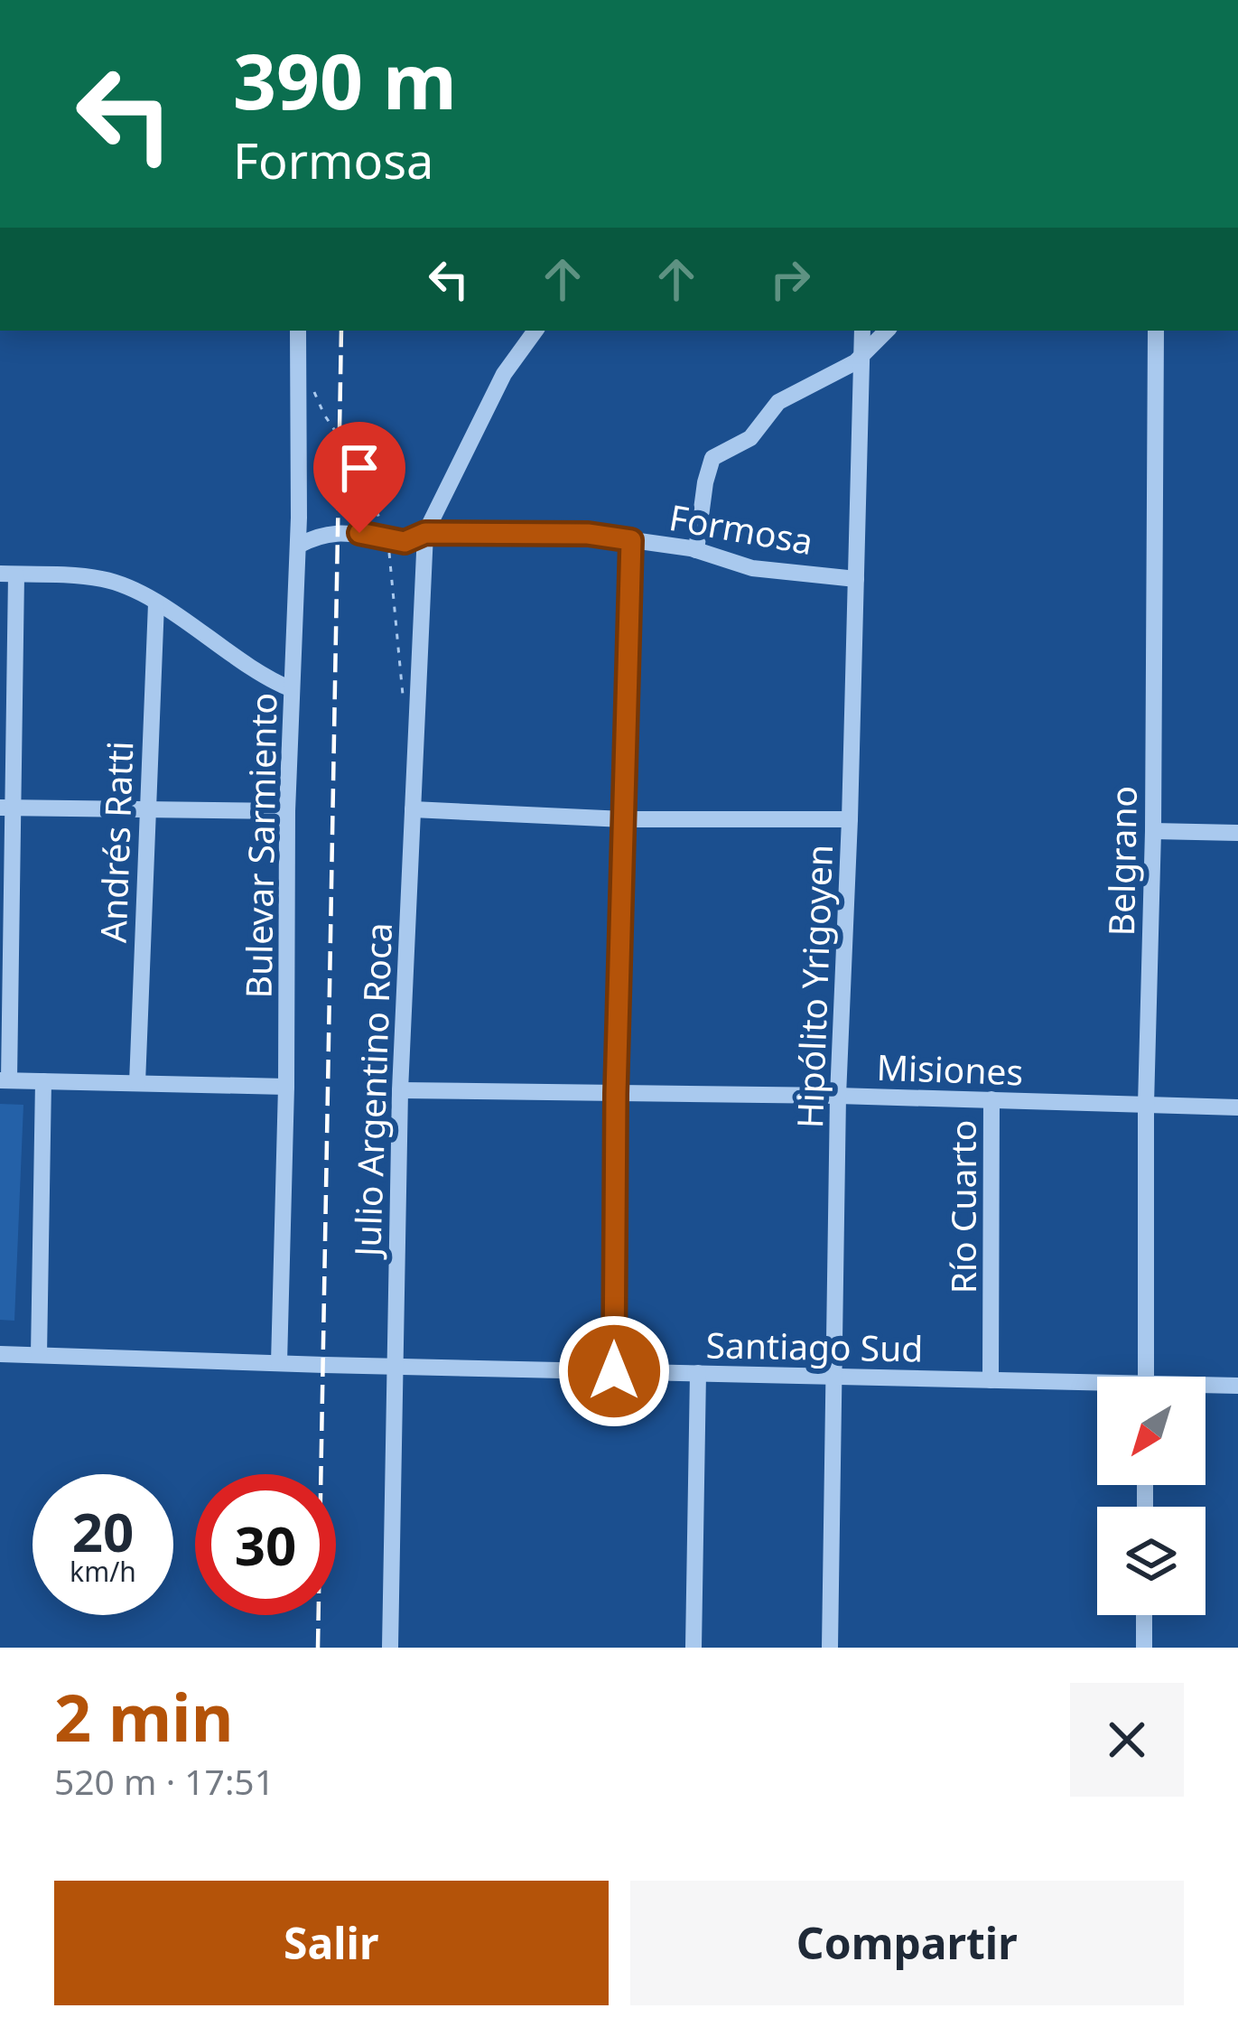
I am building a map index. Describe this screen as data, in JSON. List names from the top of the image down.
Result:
{
  "streets": {
    "street": [
      "Formosa",
      "Andrés Ratti",
      "Bulevar Sarmiento",
      "Belgrano",
      "Hipólito Yrigoyen",
      "Misiones",
      "Julio Argentino Roca",
      "Río Cuarto",
      "Santiago Sud"
    ]
  },
  "crossings": [
    ["Formosa", "Bulevar Sarmiento"],
    ["Formosa", "Hipólito Yrigoyen"],
    ["Formosa", "Julio Argentino Roca"],
    ["Bulevar Sarmiento", "Santiago Sud"],
    ["Belgrano", "Misiones"],
    ["Hipólito Yrigoyen", "Misiones"],
    ["Hipólito Yrigoyen", "Santiago Sud"],
    ["Misiones", "Julio Argentino Roca"],
    ["Misiones", "Río Cuarto"],
    ["Julio Argentino Roca", "Santiago Sud"],
    ["Río Cuarto", "Santiago Sud"]
  ],
  "north": "bottom left",
  "page": {
    "turn": ["390 m", "Formosa"],
    "speed": "20 km/h",
    "limit": "30",
    "heading": ["2 min", "520 m · 17:51"],
    "buttons": ["Salir", "Compartir"]
  }
}
